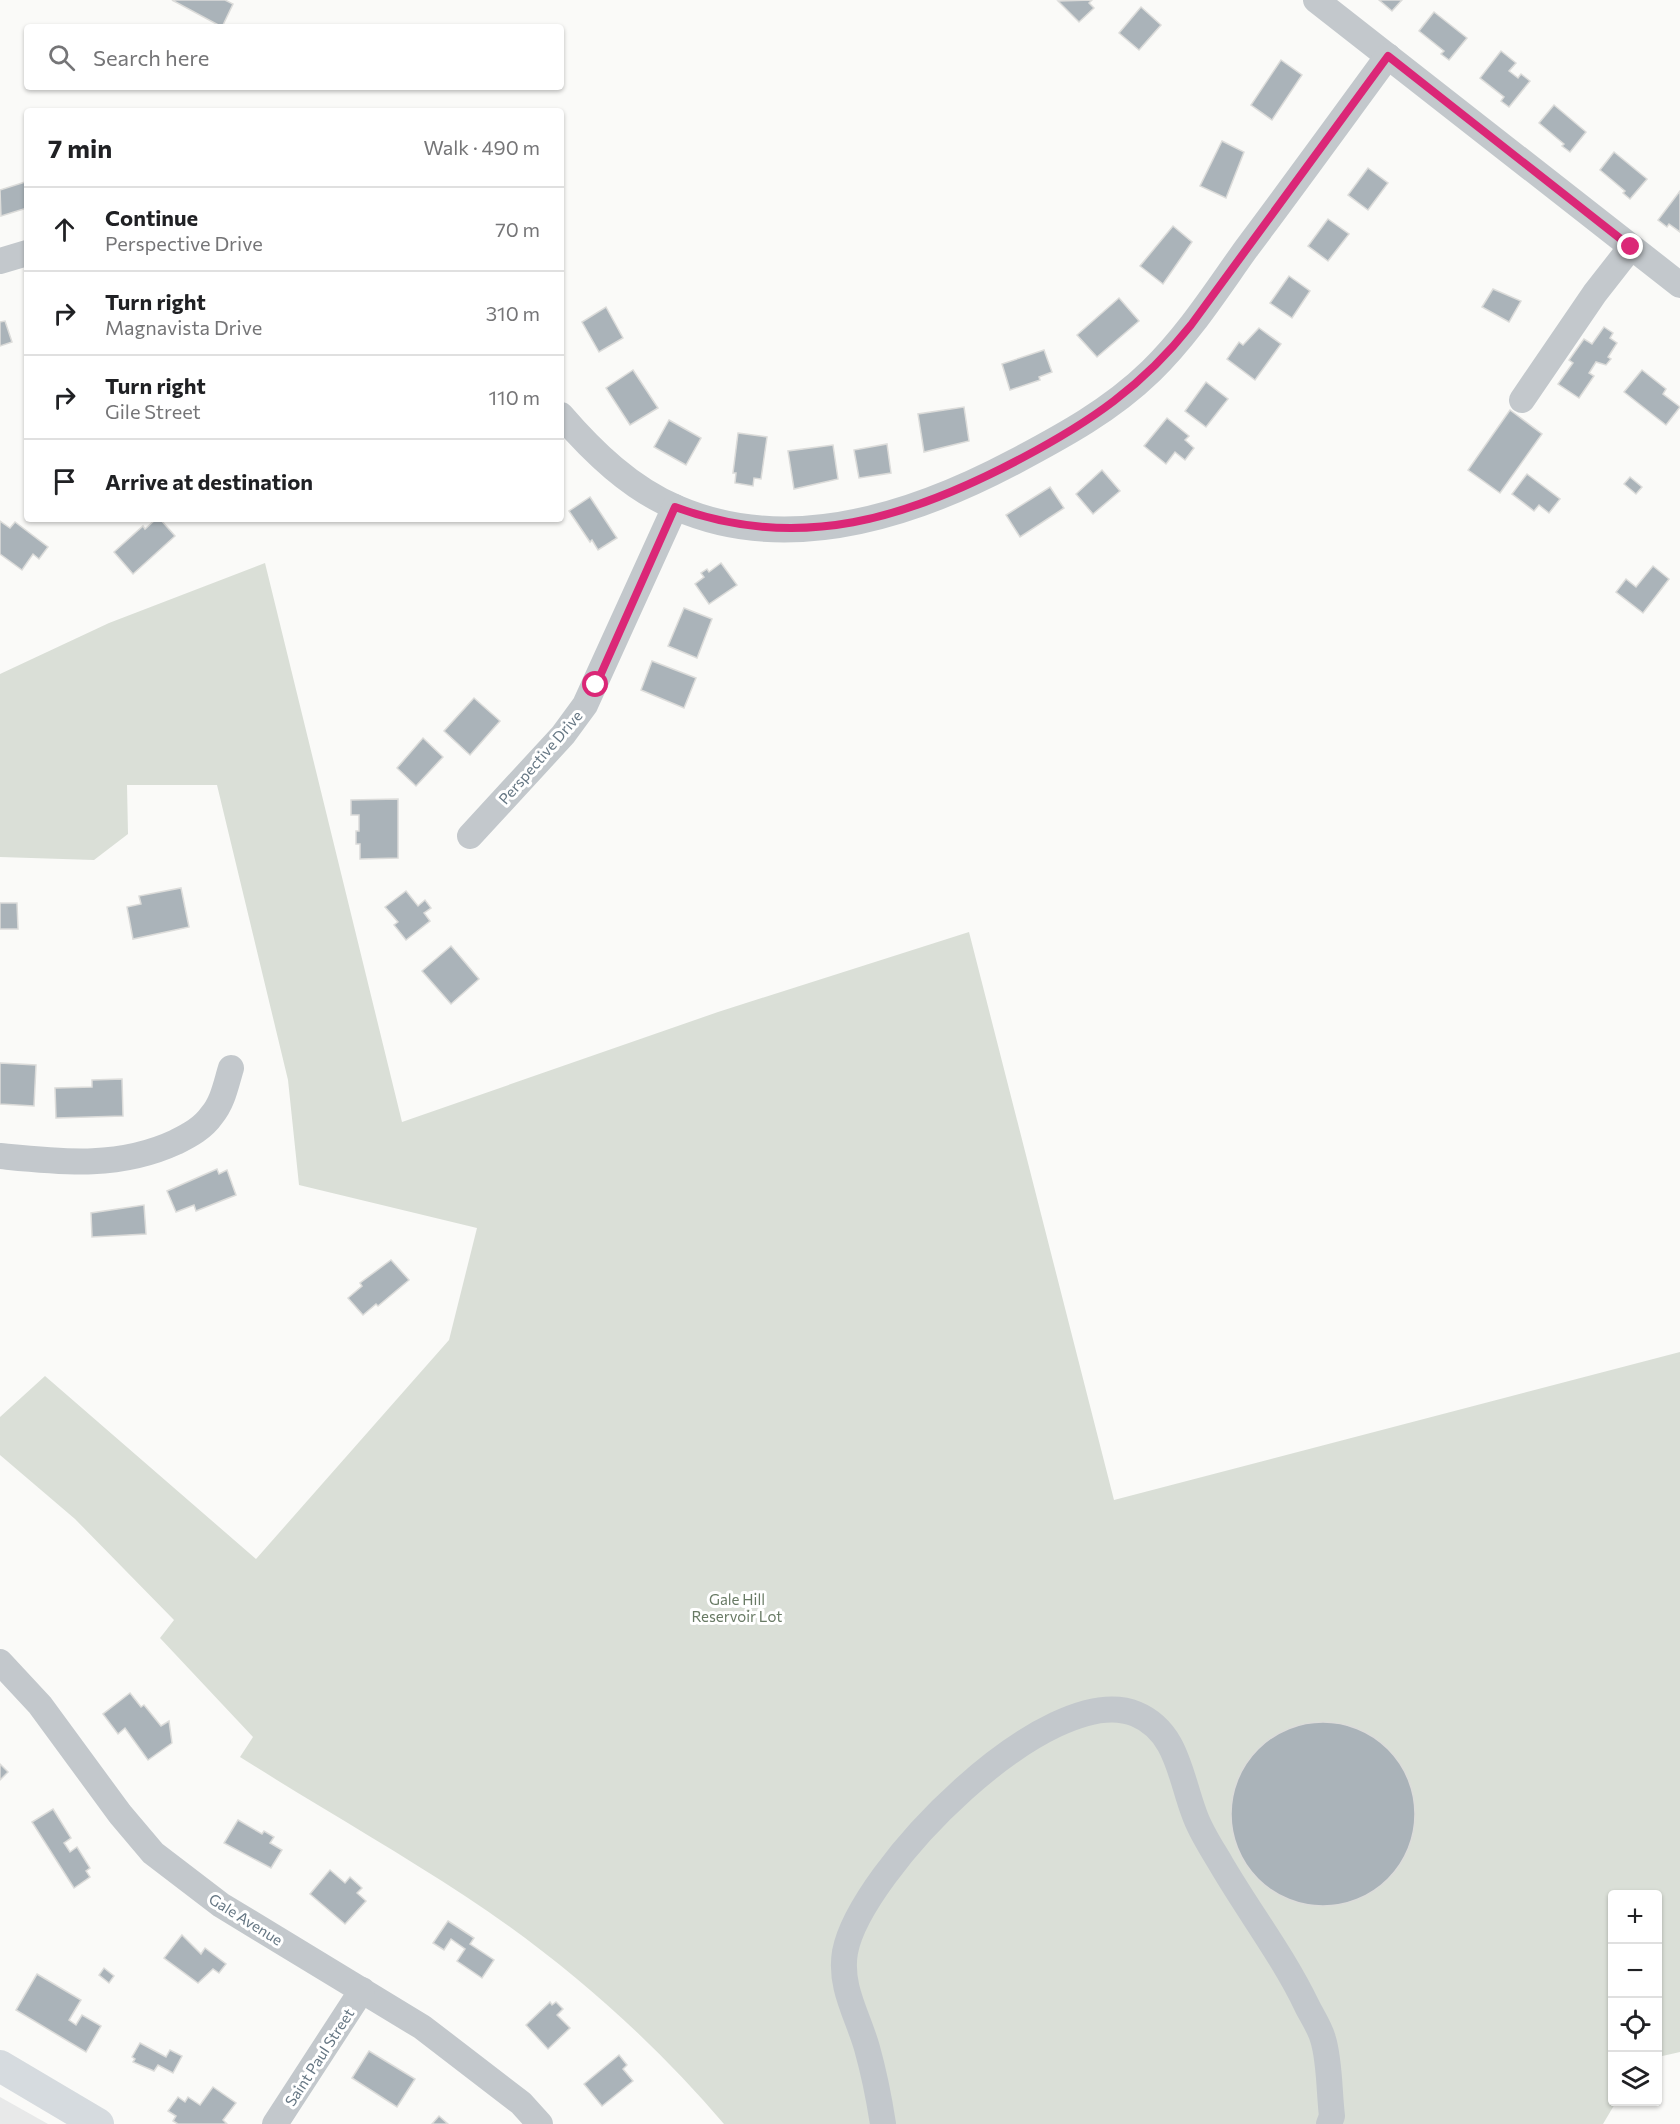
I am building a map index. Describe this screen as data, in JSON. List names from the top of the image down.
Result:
{
  "streets": {
    "street": ["Perspective Drive", "Gale Avenue", "Saint Paul Street"]
  },
  "crossings": [
    ["Gale Avenue", "Saint Paul Street"]
  ],
  "parks": ["Gale Hill Reservoir Lot"],
  "page": {
    "search": "Search here",
    "heading": ["7 min", "Walk · 490 m"],
    "list": [
      ["Continue", "Perspective Drive", "70 m"],
      ["Turn right", "Magnavista Drive", "310 m"],
      ["Turn right", "Gile Street", "110 m"],
      "Arrive at destination"
    ],
    "map_buttons": ["+", "−"]
  }
}
